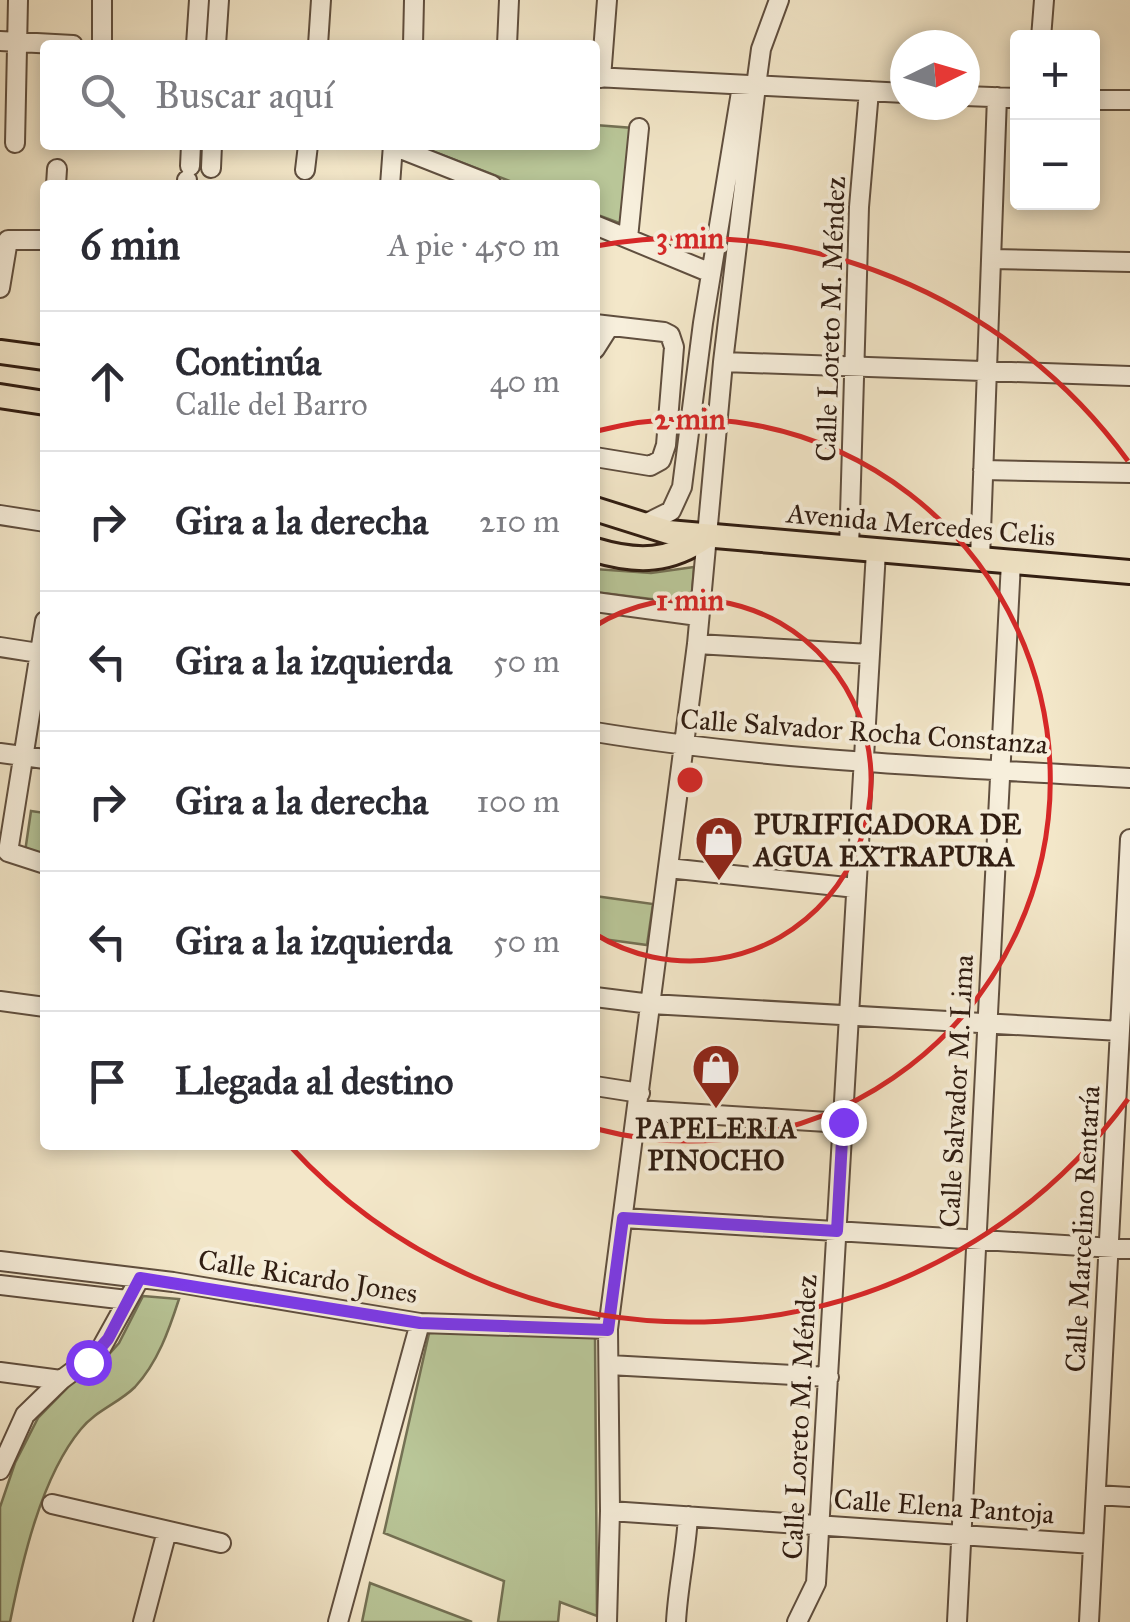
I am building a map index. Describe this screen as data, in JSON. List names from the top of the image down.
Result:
{
  "streets": {
    "main road": ["Avenida Mercedes Celis"],
    "street": [
      "Calle Loreto M. Méndez",
      "Calle Salvador Rocha Constanza",
      "Calle Salvador M. Lima",
      "Calle Marcelino Rentaría",
      "Calle Ricardo Jones",
      "Calle Elena Pantoja"
    ]
  },
  "crossings": [
    ["Calle Loreto M. Méndez", "Avenida Mercedes Celis"],
    ["Calle Loreto M. Méndez", "Calle Salvador Rocha Constanza"],
    ["Calle Loreto M. Méndez", "Calle Elena Pantoja"],
    ["Avenida Mercedes Celis", "Calle Salvador M. Lima"],
    ["Calle Salvador Rocha Constanza", "Calle Salvador M. Lima"],
    ["Calle Salvador M. Lima", "Calle Elena Pantoja"],
    ["Calle Marcelino Rentaría", "Calle Elena Pantoja"]
  ],
  "places": {
    "shop": ["PURIFICADORA DE AGUA EXTRAPURA", "PAPELERIA PINOCHO"]
  },
  "north": "right",
  "page": {
    "map_buttons": ["+", "−"],
    "search": "Buscar aquí",
    "heading": ["6 min", "A pie · 450 m"],
    "list": [
      ["Continúa", "Calle del Barro", "40 m"],
      ["Gira a la derecha", "210 m"],
      ["Gira a la izquierda", "50 m"],
      ["Gira a la derecha", "100 m"],
      ["Gira a la izquierda", "50 m"],
      "Llegada al destino"
    ]
  },
  "rings": ["3 min", "2 min", "1 min"]
}
